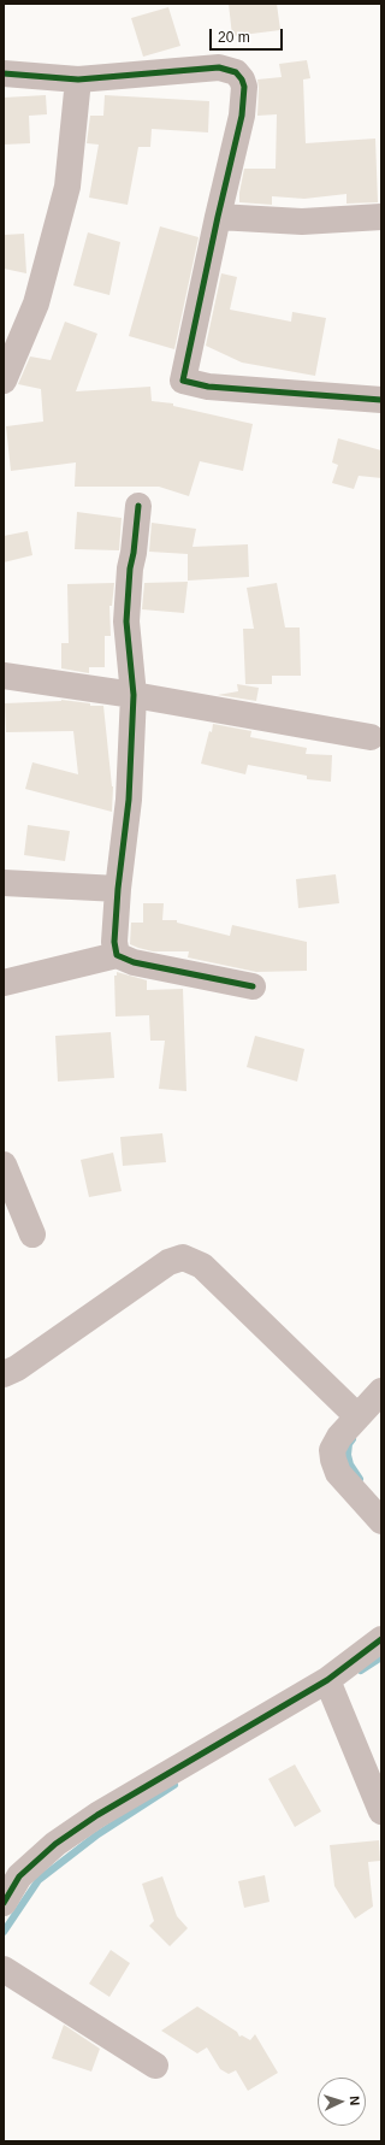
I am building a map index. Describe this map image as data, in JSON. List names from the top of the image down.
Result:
{
  "scale_bar": "20 m",
  "north": "right"
}
